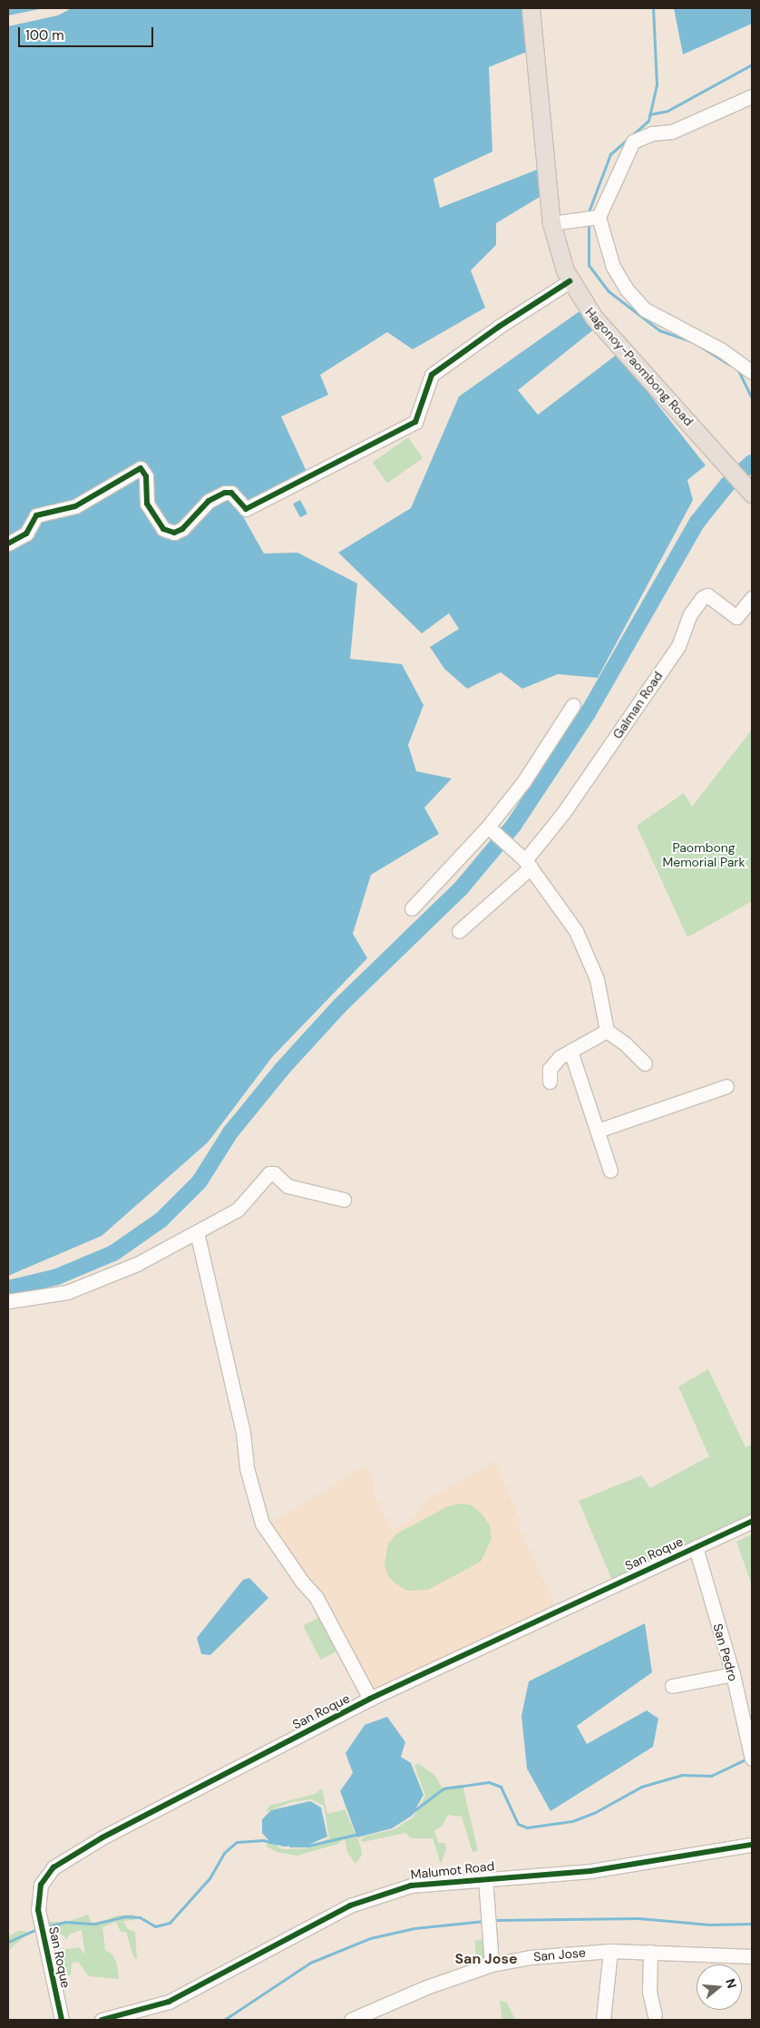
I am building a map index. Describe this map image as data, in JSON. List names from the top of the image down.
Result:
{
  "streets": {
    "main road": ["Hagonoy-Paombong Road"],
    "street": [
      "Galman Road",
      "San Roque",
      "San Pedro",
      "Malumot Road",
      "San Jose"
    ]
  },
  "crossings": [
    ["San Roque", "San Pedro"]
  ],
  "districts": ["San Jose"],
  "parks": ["Paombong Memorial Park"],
  "scale_bar": "100 m",
  "north": "right"
}
